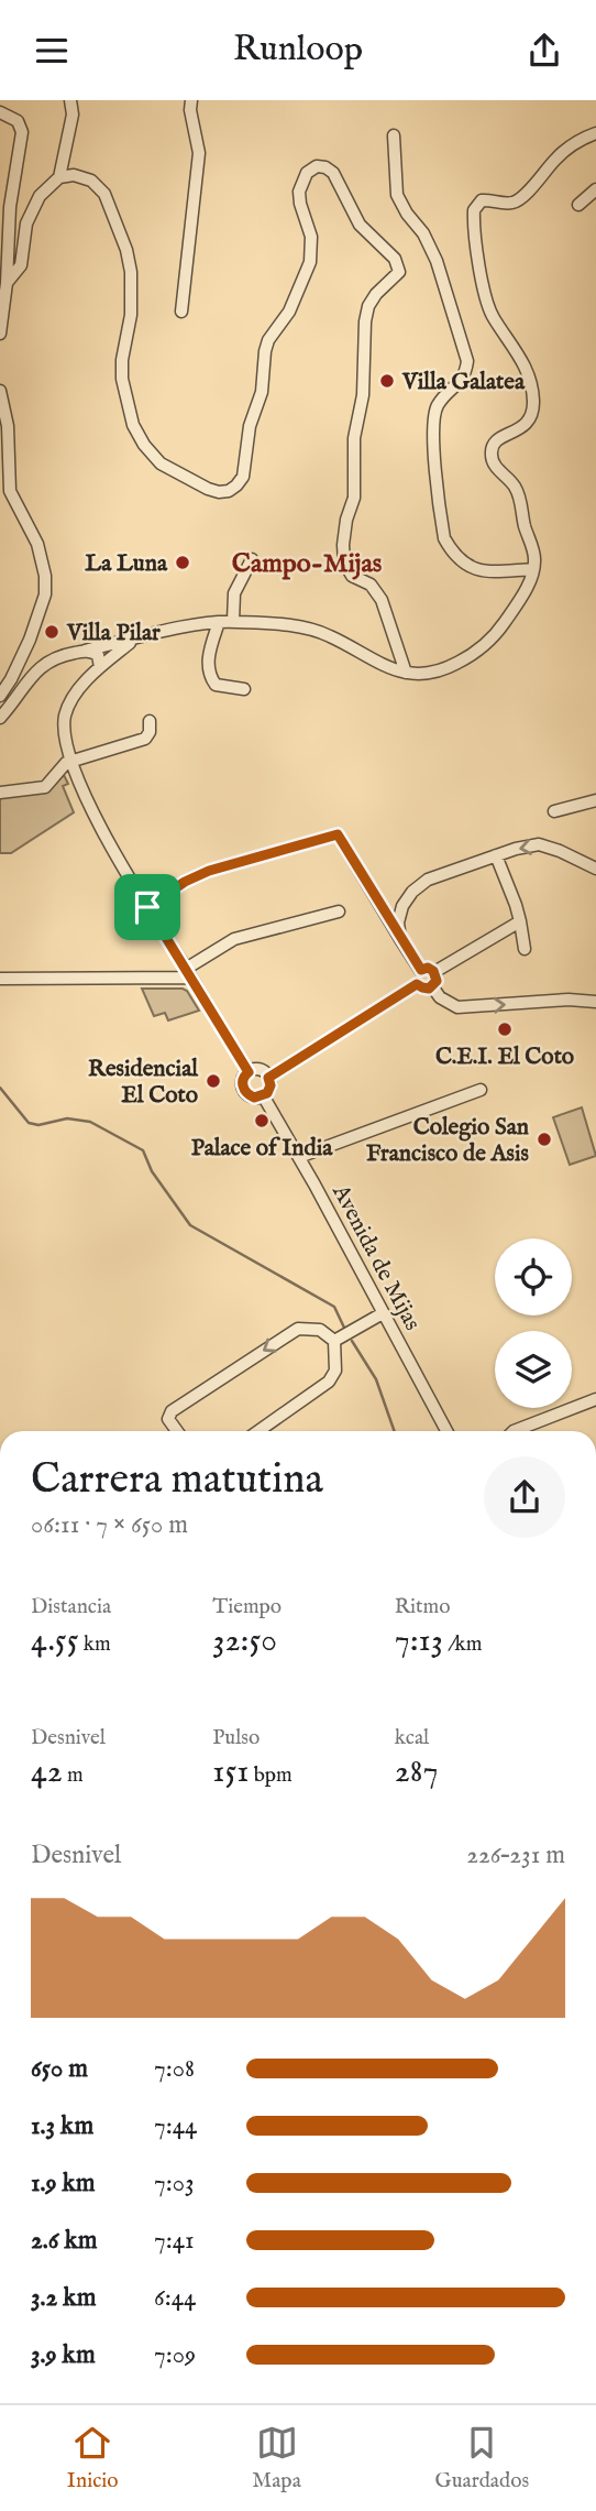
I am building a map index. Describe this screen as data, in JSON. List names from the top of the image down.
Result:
{
  "streets": {
    "street": ["Avenida de Mijas"]
  },
  "districts": ["Campo-Mijas"],
  "places": [
    "Villa Galatea",
    "La Luna",
    "Villa Pilar",
    "C.E.I. El Coto",
    "Residencial El Coto",
    "Palace of India",
    "Colegio San Francisco de Asis"
  ],
  "page": {
    "header": "Runloop",
    "heading": ["Carrera matutina", "06:11 · 7 × 650 m"],
    "stats": [
      ["Distancia", "4.55 km"],
      ["Tiempo", "32:50"],
      ["Ritmo", "7:13 /km"],
      ["Desnivel", "42 m"],
      ["Pulso", "151 bpm"],
      ["kcal", "287"]
    ],
    "chart": ["Desnivel", "226–231 m"],
    "list": [
      {
        "name": "650 m",
        "note": "7:08"
      },
      {
        "name": "1.3 km",
        "note": "7:44"
      },
      {
        "name": "1.9 km",
        "note": "7:03"
      },
      {
        "name": "2.6 km",
        "note": "7:41"
      },
      {
        "name": "3.2 km",
        "note": "6:44"
      },
      {
        "name": "3.9 km",
        "note": "7:09"
      }
    ],
    "tabs": ["Inicio", "Mapa", "Guardados"]
  }
}
